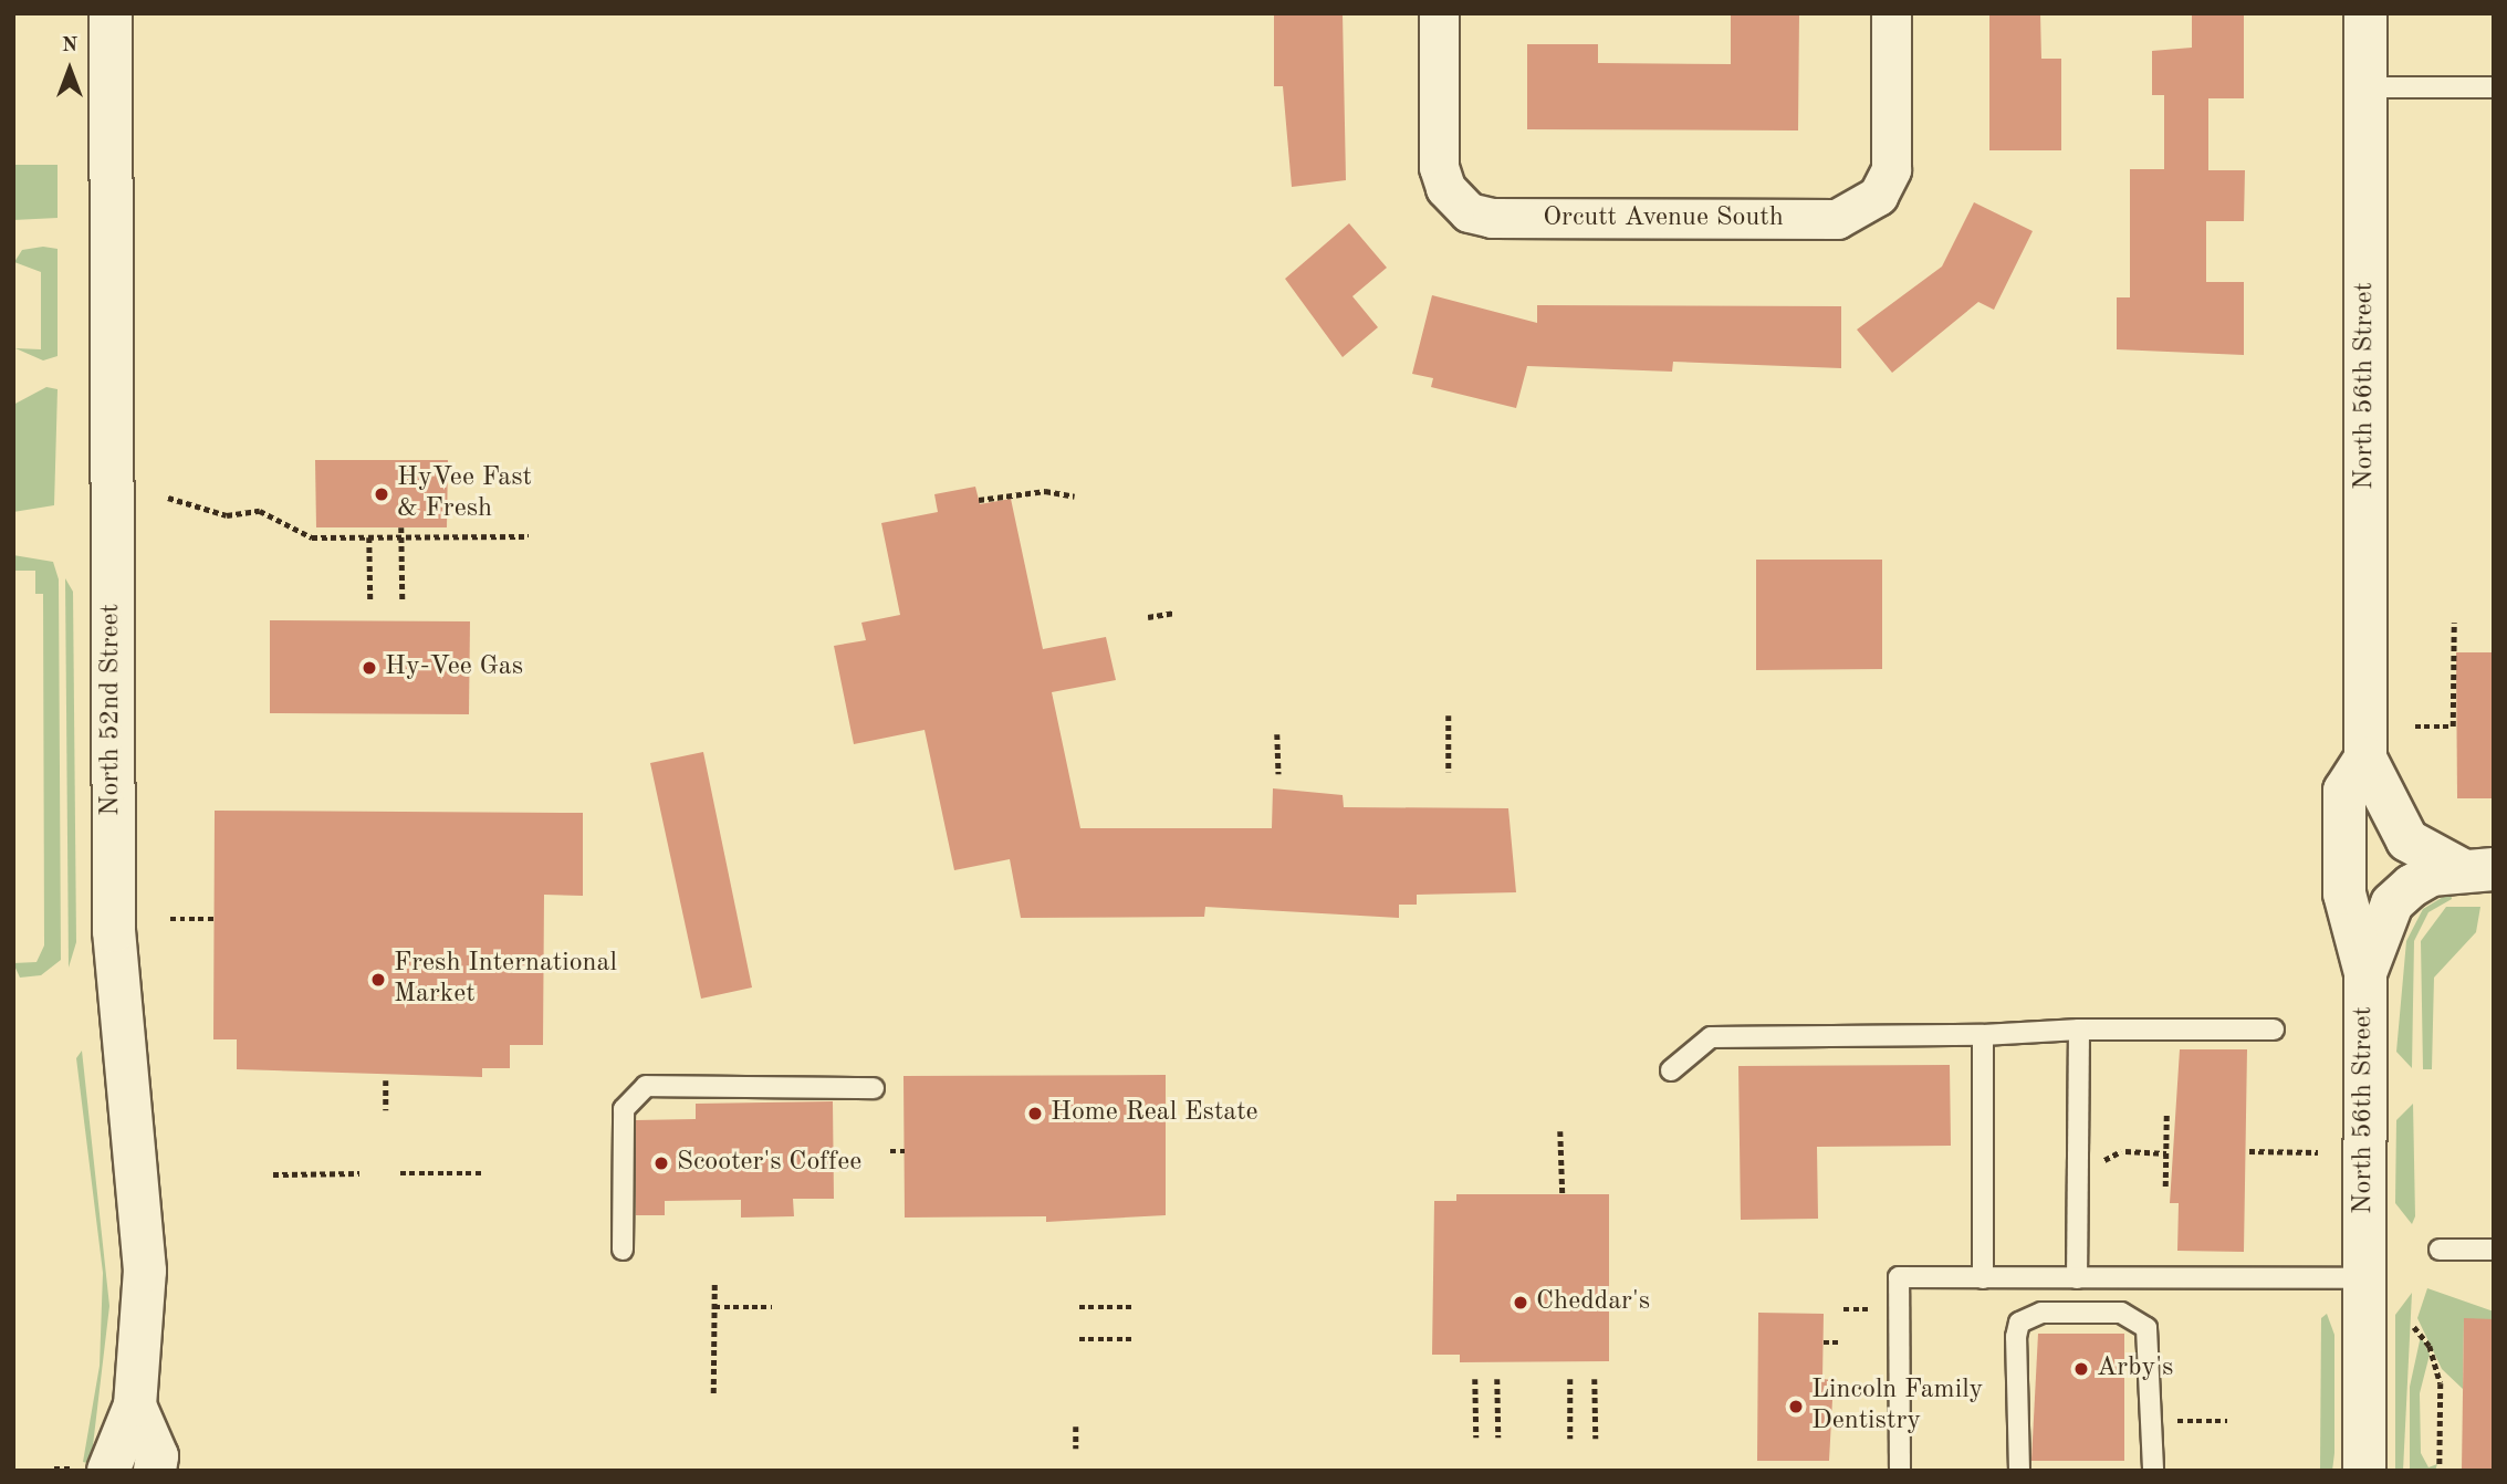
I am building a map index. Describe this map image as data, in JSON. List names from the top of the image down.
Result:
{
  "streets": {
    "main road": ["North 56th Street", "North 52nd Street"],
    "street": ["Orcutt Avenue South"]
  },
  "places": [
    "HyVee Fast & Fresh",
    "Hy-Vee Gas",
    "Fresh International Market",
    "Home Real Estate",
    "Scooter's Coffee",
    "Cheddar's",
    "Arby's",
    "Lincoln Family Dentistry"
  ],
  "north": "top"
}
